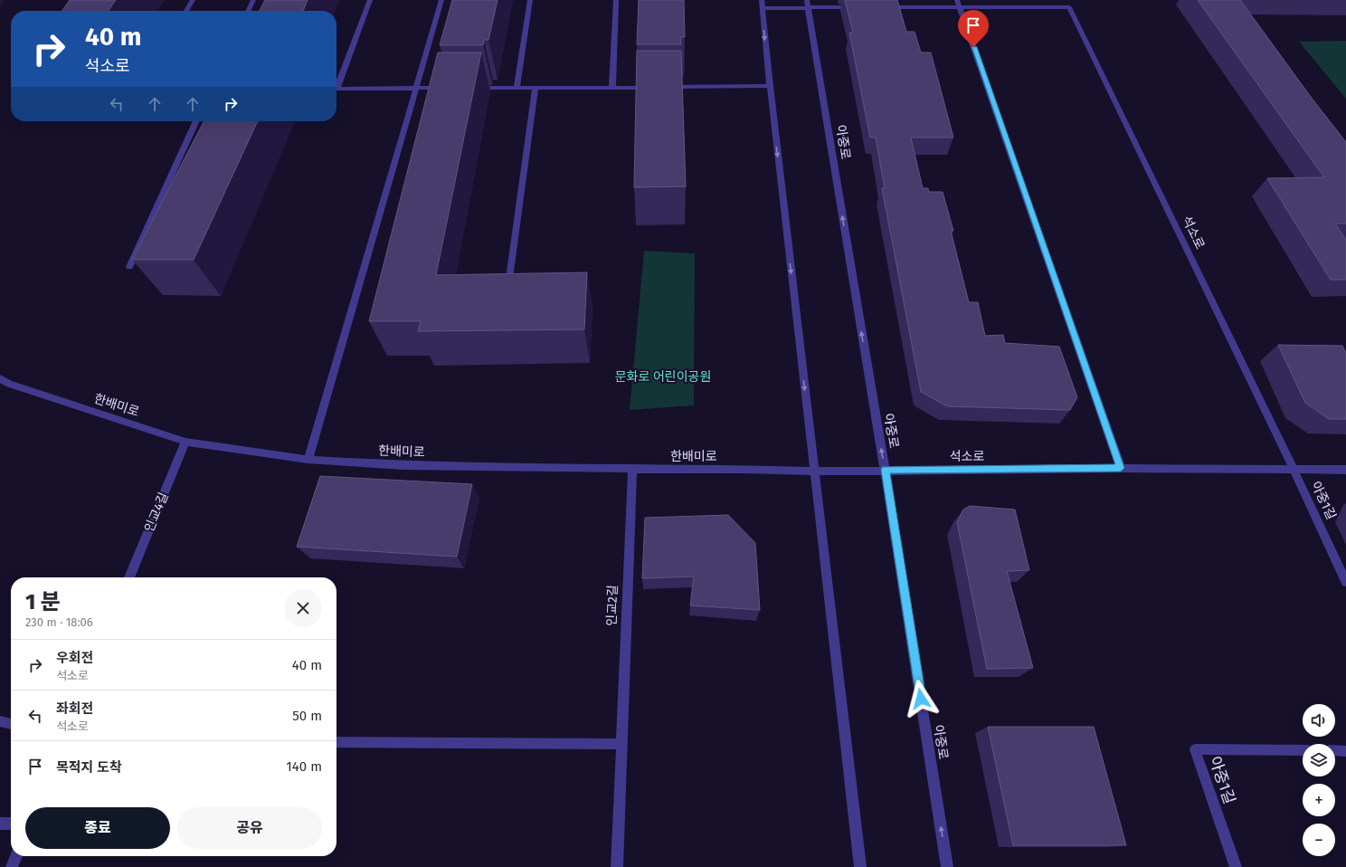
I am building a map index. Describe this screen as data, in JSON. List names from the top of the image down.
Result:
{
  "streets": {
    "street": [
      "아중로",
      "석소로",
      "한배미로",
      "아중1길",
      "인교4길",
      "인교2길"
    ]
  },
  "crossings": [
    ["아중로", "석소로"],
    ["석소로", "한배미로"],
    ["석소로", "아중1길"],
    ["한배미로", "인교4길"],
    ["한배미로", "인교2길"]
  ],
  "parks": ["문화로 어린이공원"],
  "page": {
    "turn": ["40 m", "석소로"],
    "heading": ["1 분", "230 m · 18:06"],
    "list": [
      {
        "name": "우회전",
        "note": "석소로",
        "value": "40 m"
      },
      {
        "name": "좌회전",
        "note": "석소로",
        "value": "50 m"
      },
      {
        "name": "목적지 도착",
        "value": "140 m"
      }
    ],
    "map_buttons": ["+", "−"],
    "buttons": ["종료", "공유"]
  }
}
